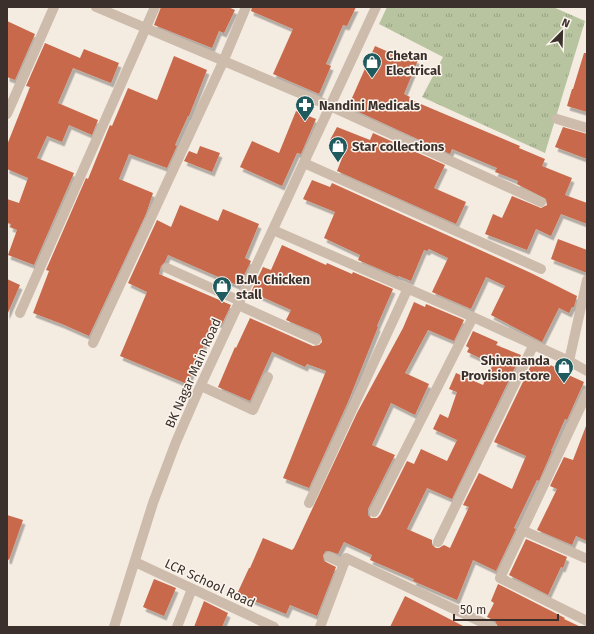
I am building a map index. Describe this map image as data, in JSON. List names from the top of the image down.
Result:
{
  "streets": {
    "street": ["BK Nagar Main Road", "LCR School Road"]
  },
  "crossings": [
    ["BK Nagar Main Road", "LCR School Road"]
  ],
  "places": {
    "shop": [
      "Chetan Electrical",
      "Star collections",
      "B.M. Chicken stall",
      "Shivananda Provision store"
    ],
    "pharmacy": ["Nandini Medicals"]
  },
  "scale_bar": "50 m",
  "north": "top right"
}
